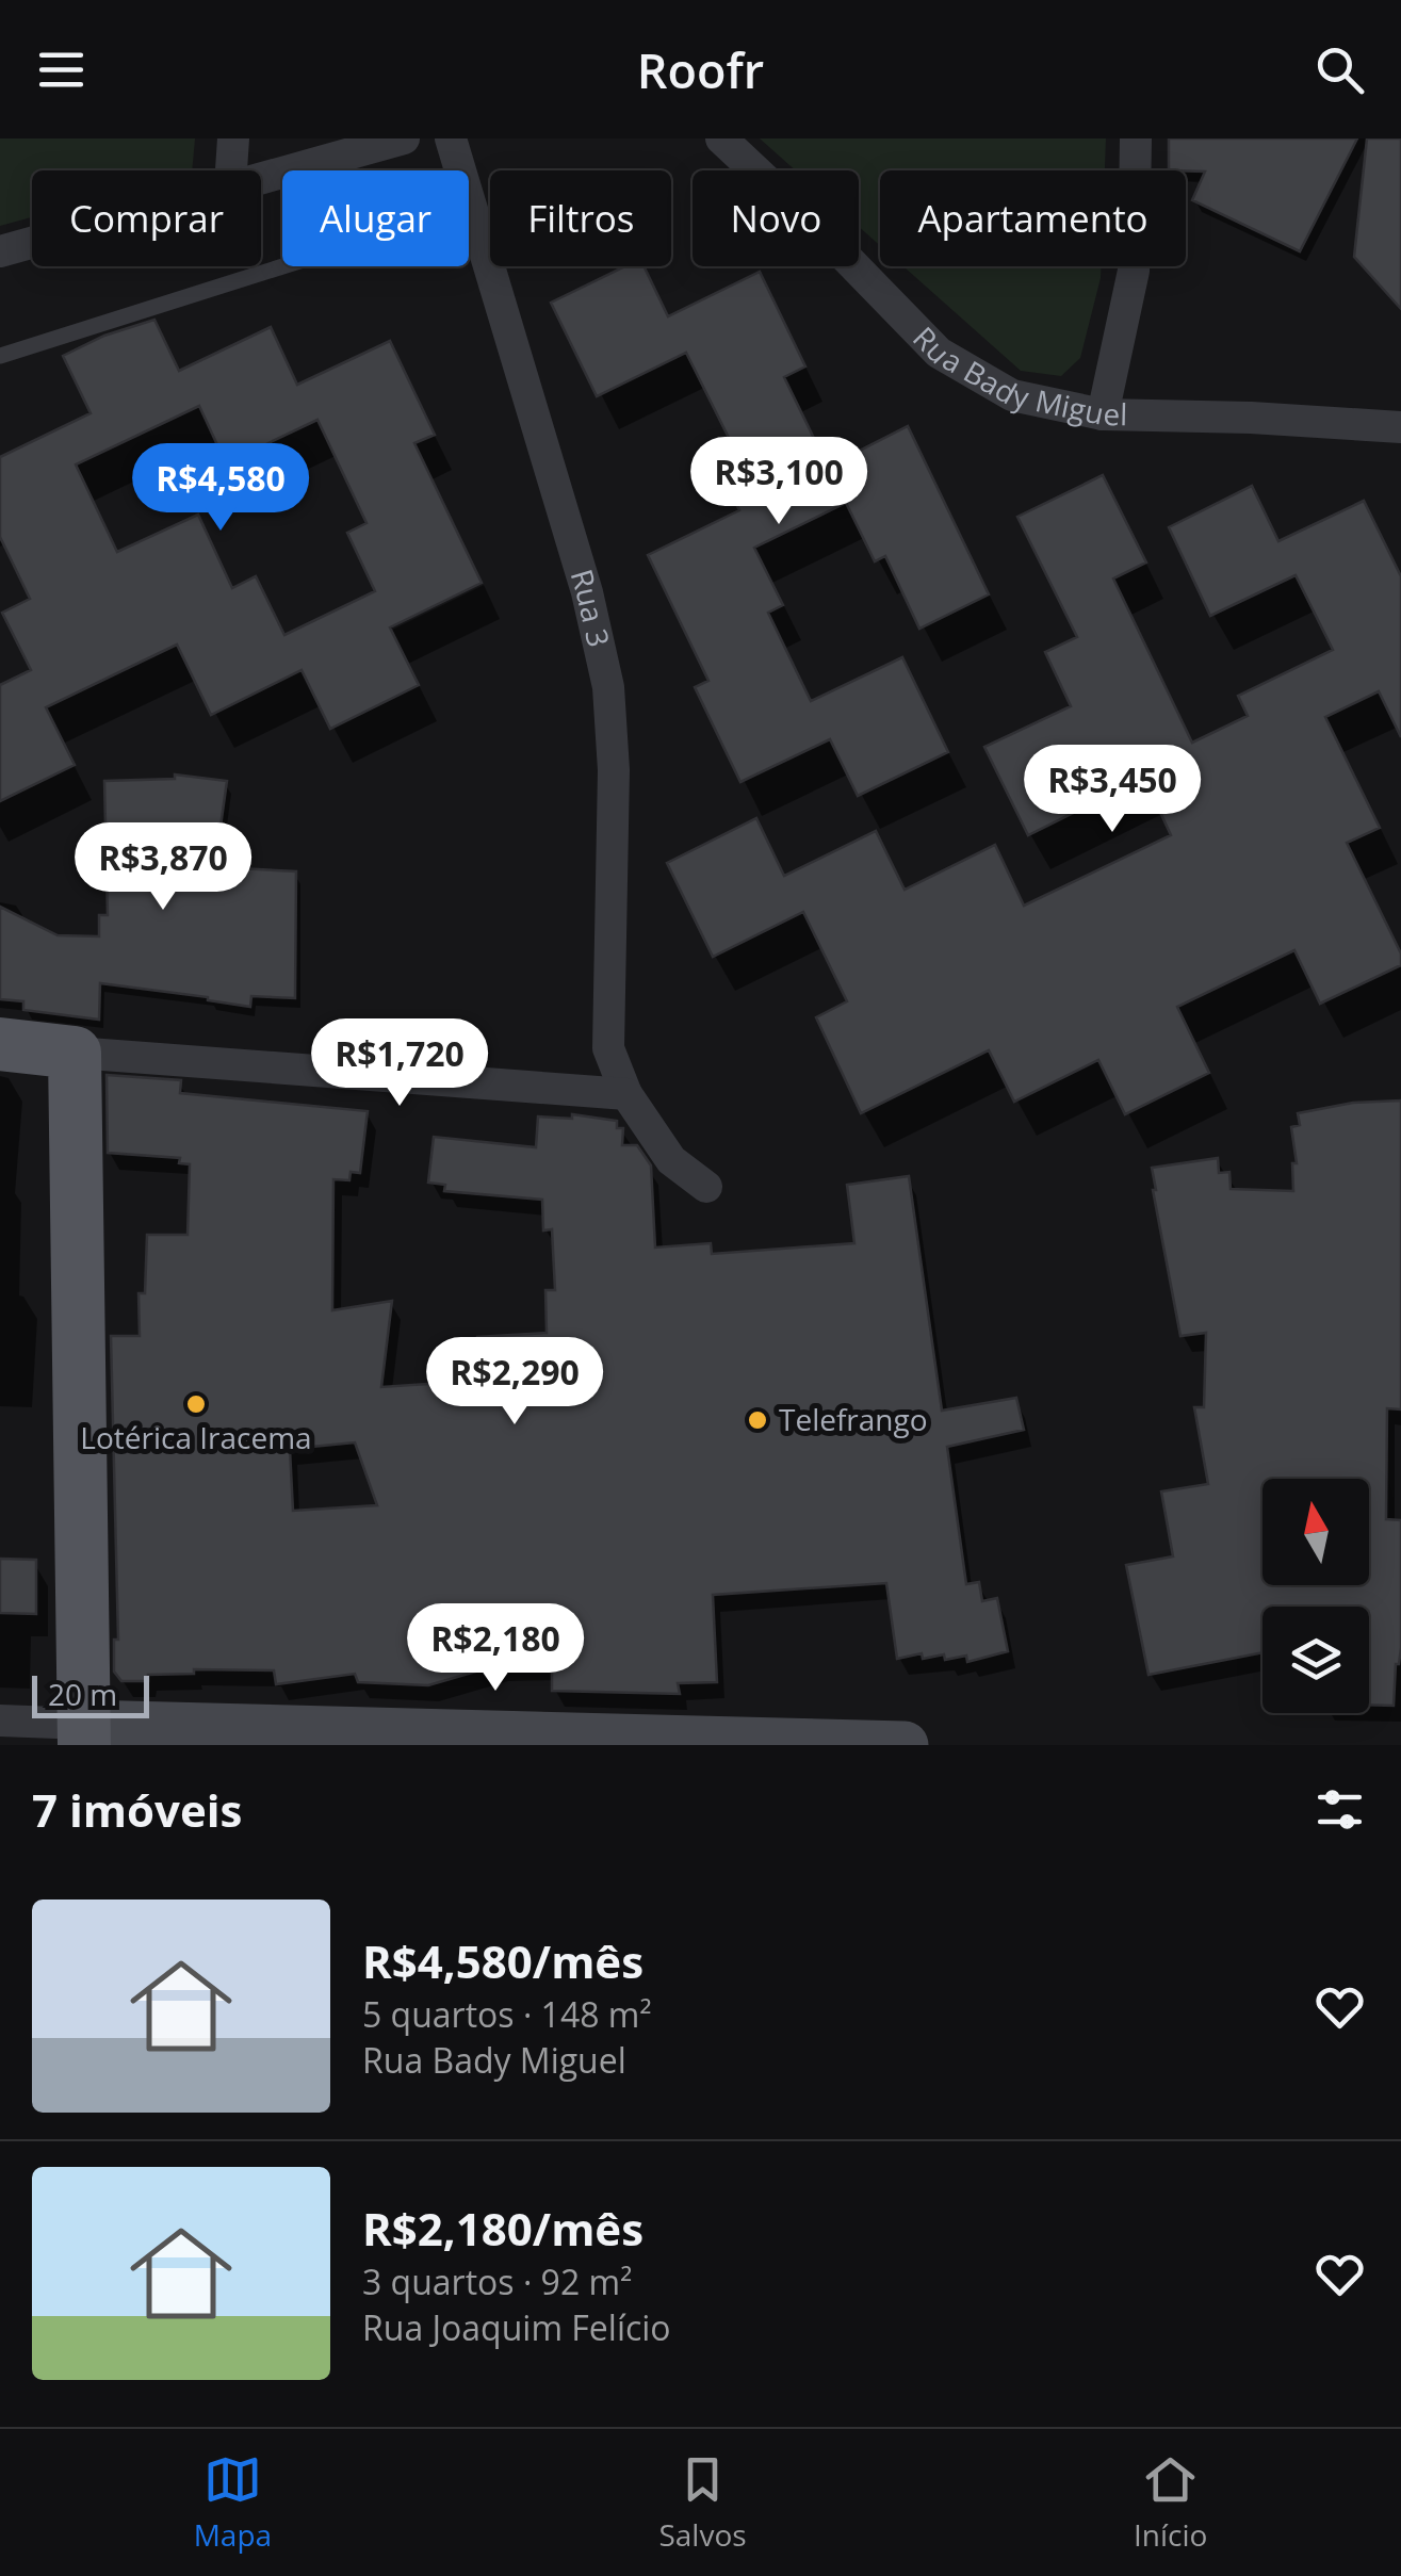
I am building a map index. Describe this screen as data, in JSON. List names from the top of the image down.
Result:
{
  "streets": {
    "street": ["Rua Bady Miguel", "Rua 3"]
  },
  "places": ["Lotérica Iracema", "Telefrango"],
  "scale_bar": "20 m",
  "north": "top",
  "page": {
    "header": "Roofr",
    "chip": [
      "Comprar",
      "Alugar",
      "Filtros",
      "Novo",
      "Apartamento"
    ],
    "price": [
      "R$3,100",
      "R$4,580",
      "R$3,450",
      "R$3,870",
      "R$1,720",
      "R$2,290",
      "R$2,180"
    ],
    "scale": "20 m",
    "heading": "7 imóveis",
    "list": [
      {
        "name": "R$4,580/mês",
        "note": "5 quartos · 148 m² · Rua Bady Miguel"
      },
      {
        "name": "R$2,180/mês",
        "note": "3 quartos · 92 m² · Rua Joaquim Felício"
      }
    ],
    "tabs": ["Mapa", "Salvos", "Início"]
  }
}
